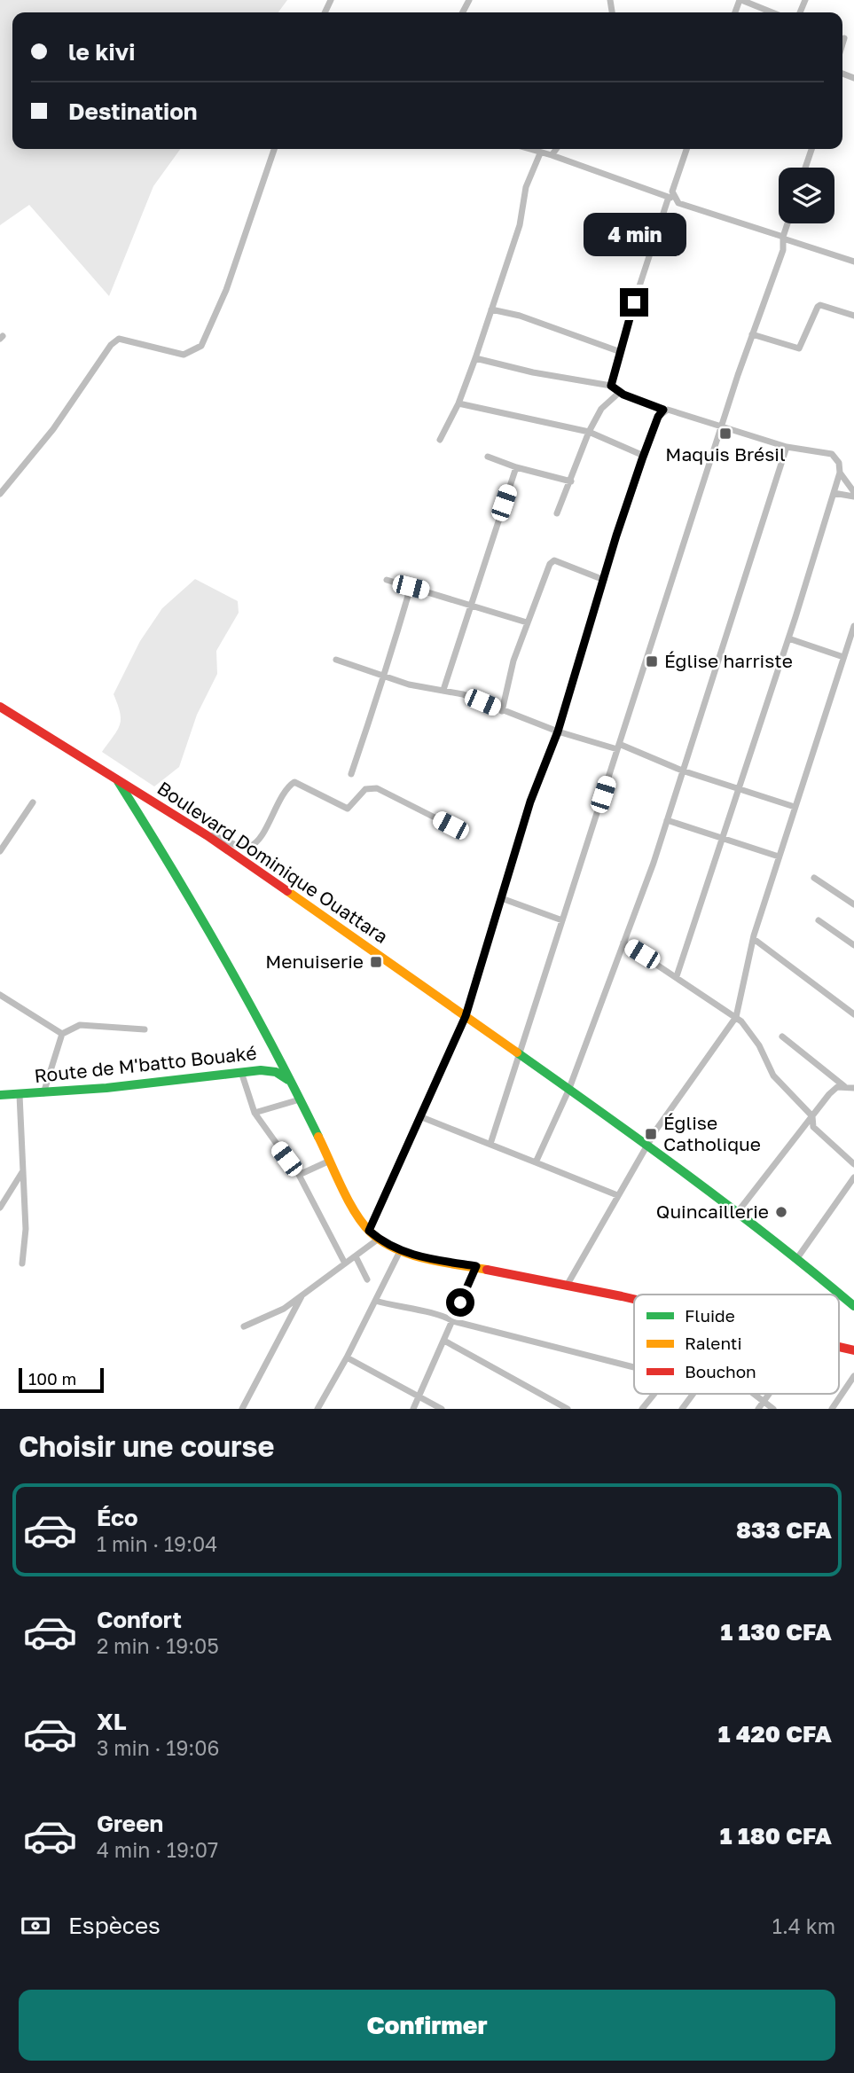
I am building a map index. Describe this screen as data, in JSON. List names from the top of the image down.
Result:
{
  "streets": {
    "street": ["Boulevard Dominique Ouattara", "Route de M'batto Bouaké"]
  },
  "places": {
    "transit": [
      "Maquis Brésil",
      "Église harriste",
      "Menuiserie",
      "Église Catholique"
    ],
    "other": ["Quincaillerie"]
  },
  "legend": ["Fluide", "Ralenti", "Bouchon"],
  "scale_bar": "100 m",
  "page": {
    "banner": ["le kivi", "Destination"],
    "bubble": "4 min",
    "scale": "100 m",
    "heading": "Choisir une course",
    "list": [
      {
        "name": "Éco",
        "note": "1 min · 19:04",
        "value": "833 CFA"
      },
      {
        "name": "Confort",
        "note": "2 min · 19:05",
        "value": "1 130 CFA"
      },
      {
        "name": "XL",
        "note": "3 min · 19:06",
        "value": "1 420 CFA"
      },
      {
        "name": "Green",
        "note": "4 min · 19:07",
        "value": "1 180 CFA"
      }
    ],
    "pay": ["Espèces", "1.4 km"],
    "buttons": "Confirmer"
  }
}
